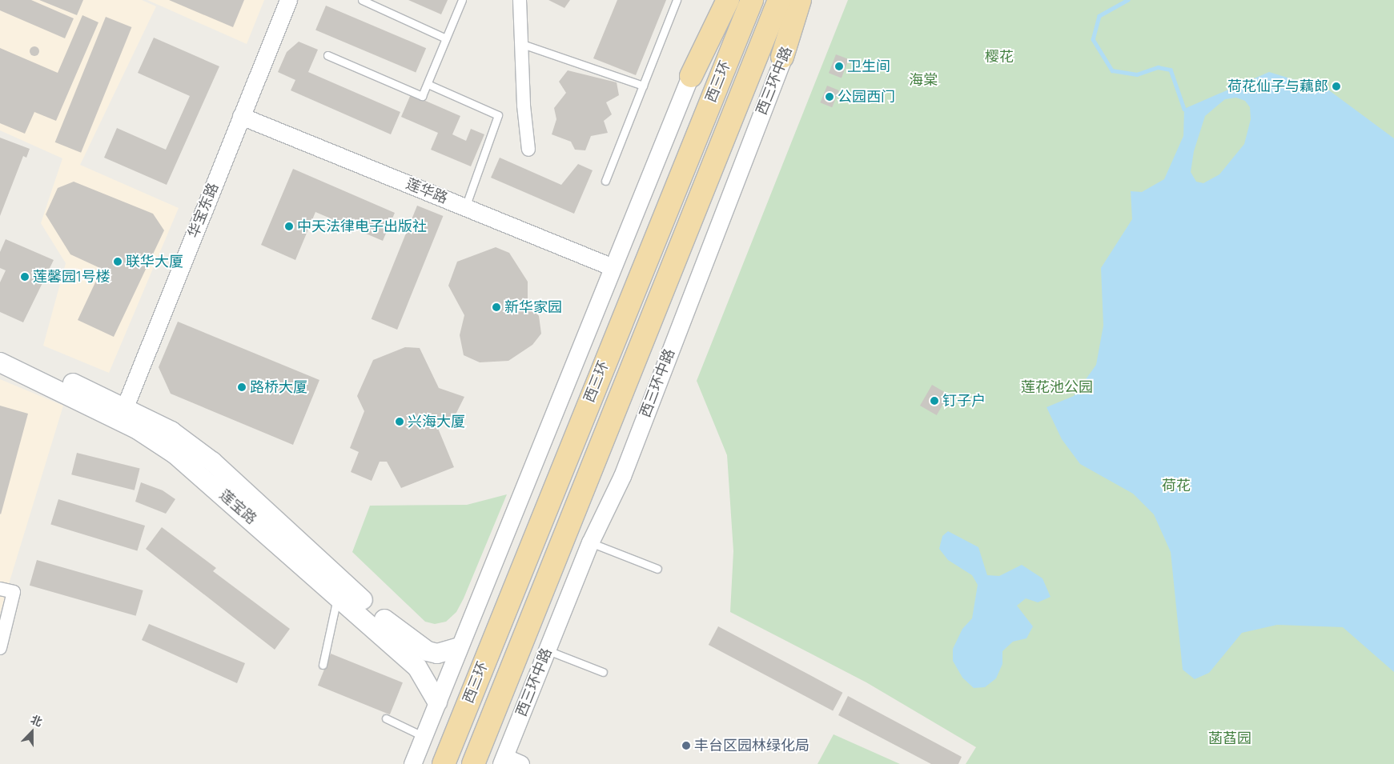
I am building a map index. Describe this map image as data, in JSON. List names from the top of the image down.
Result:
{
  "streets": {
    "highway": ["西三环"],
    "main road": ["莲宝路"],
    "street": ["西三环中路", "莲华路", "华宝东路"]
  },
  "crossings": [
    ["莲华路", "华宝东路"],
    ["华宝东路", "莲宝路"]
  ],
  "parks": [
    "樱花",
    "海棠",
    "莲花池公园",
    "荷花",
    "菡萏园"
  ],
  "places": [
    "卫生间",
    "荷花仙子与藕郎",
    "公园西门",
    "中天法律电子出版社",
    "联华大厦",
    "莲馨园1号楼",
    "新华家园",
    "路桥大厦",
    "钉子户",
    "兴海大厦",
    "丰台区园林绿化局"
  ],
  "north": "top"
}
